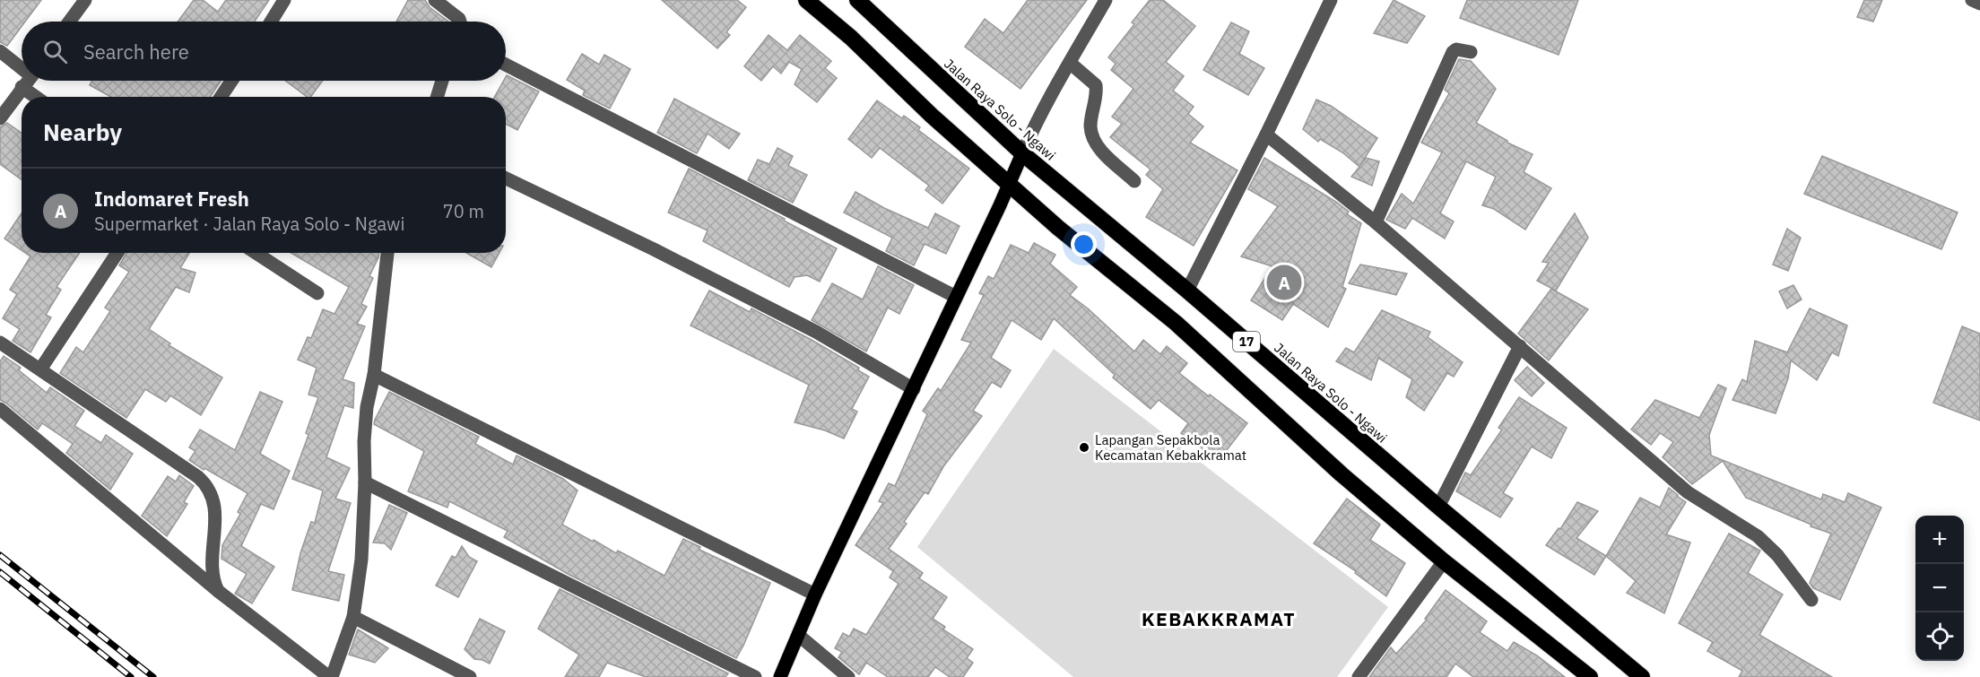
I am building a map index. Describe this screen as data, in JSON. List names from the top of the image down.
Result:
{
  "streets": {
    "highway": ["Jalan Raya Solo - Ngawi", "17"]
  },
  "districts": ["KEBAKKRAMAT"],
  "places": ["Lapangan Sepakbola Kecamatan Kebakkramat"],
  "page": {
    "search": "Search here",
    "heading": "Nearby",
    "list": [
      {
        "mark": "A",
        "name": "Indomaret Fresh",
        "note": "Supermarket · Jalan Raya Solo - Ngawi",
        "value": "70 m"
      }
    ],
    "pins": "A",
    "map_buttons": ["+", "−"]
  }
}
